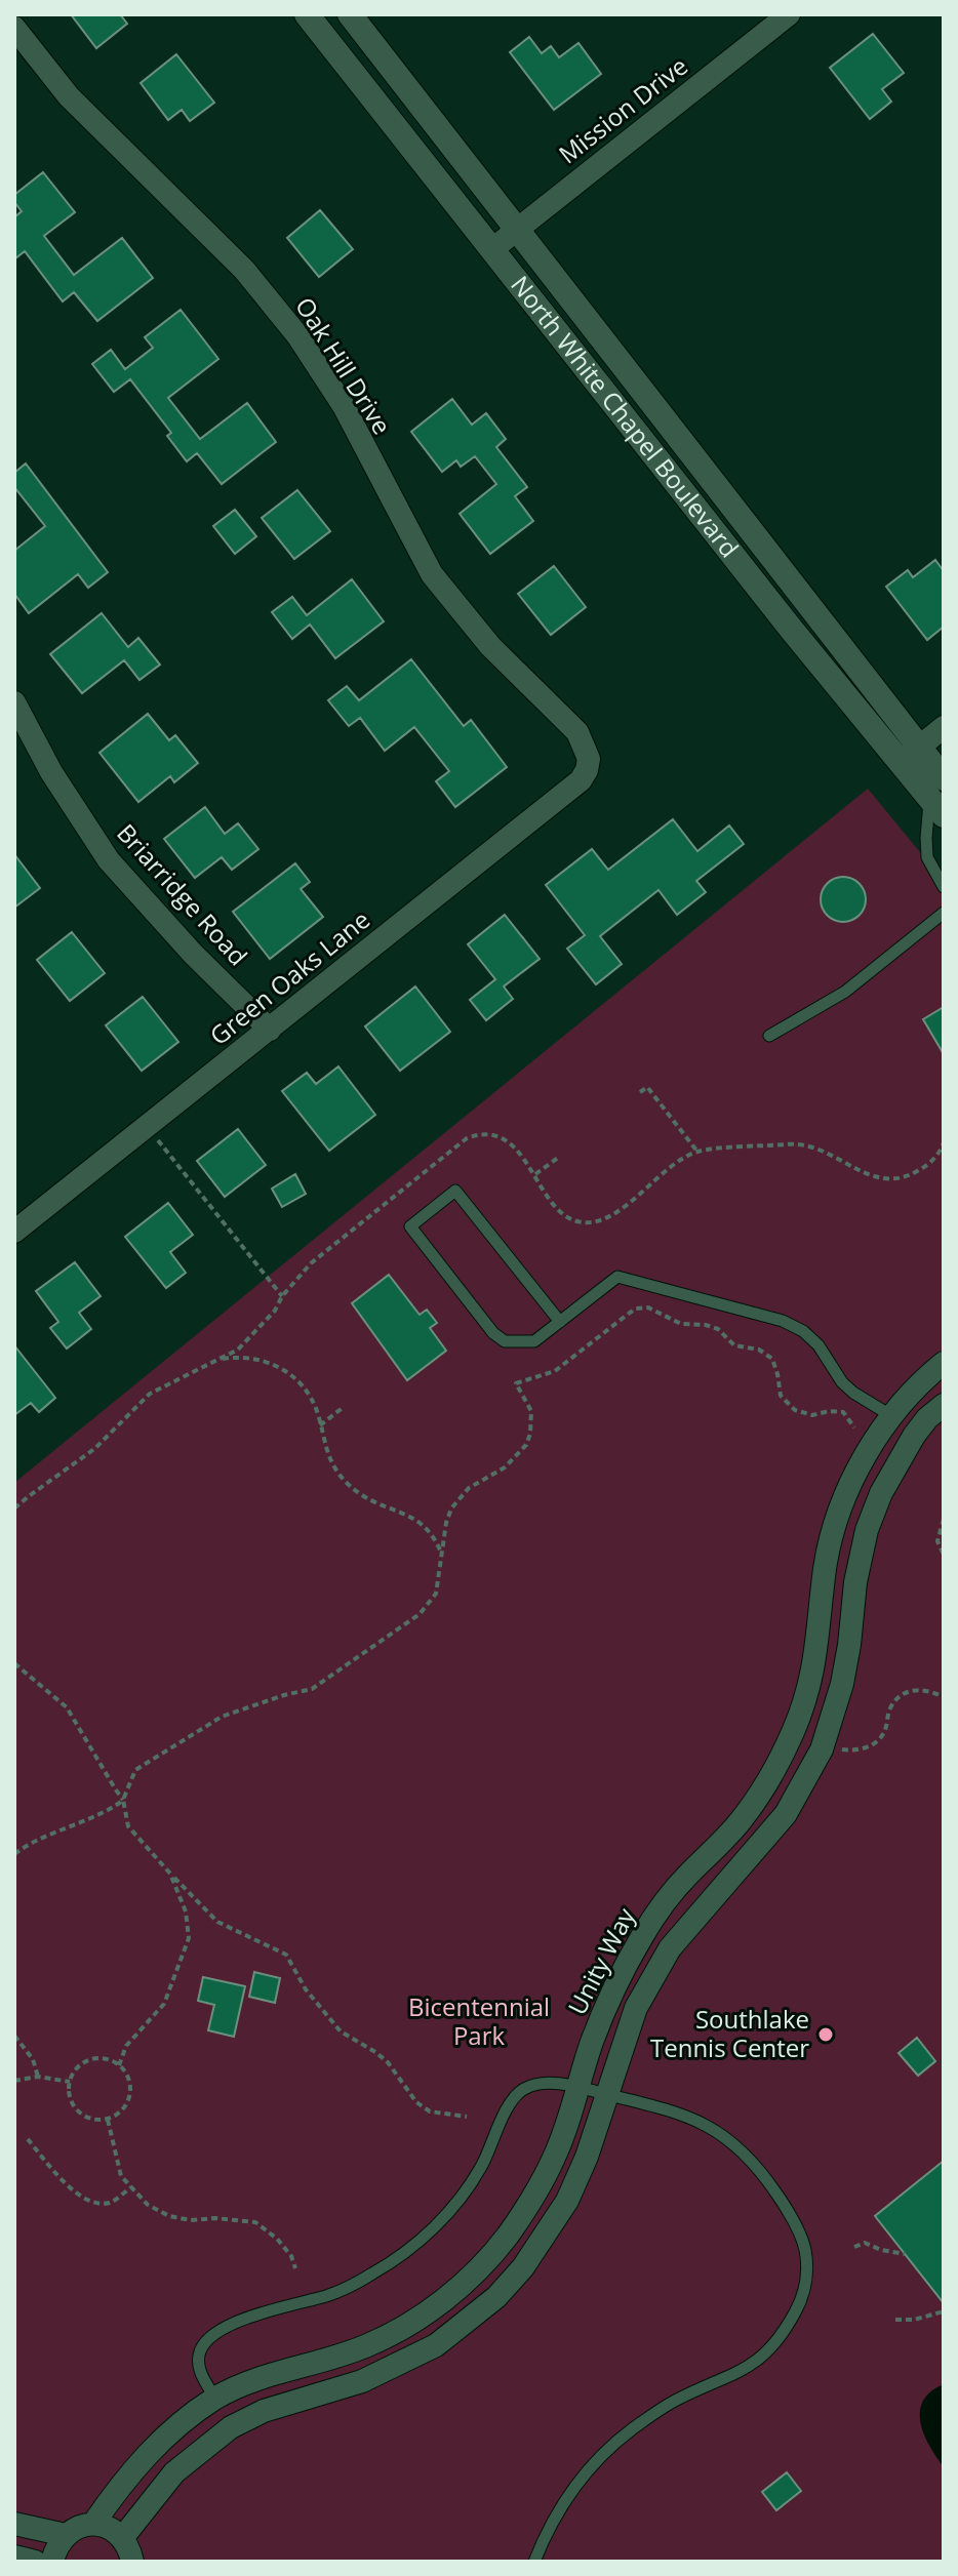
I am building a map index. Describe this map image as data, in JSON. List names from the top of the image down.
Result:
{
  "streets": {
    "main road": ["North White Chapel Boulevard"],
    "street": [
      "Mission Drive",
      "Oak Hill Drive",
      "Briarridge Road",
      "Green Oaks Lane",
      "Unity Way"
    ]
  },
  "crossings": [
    ["Mission Drive", "North White Chapel Boulevard"],
    ["Oak Hill Drive", "Green Oaks Lane"],
    ["Briarridge Road", "Green Oaks Lane"]
  ],
  "parks": ["Bicentennial Park"],
  "places": ["Southlake Tennis Center"]
}
